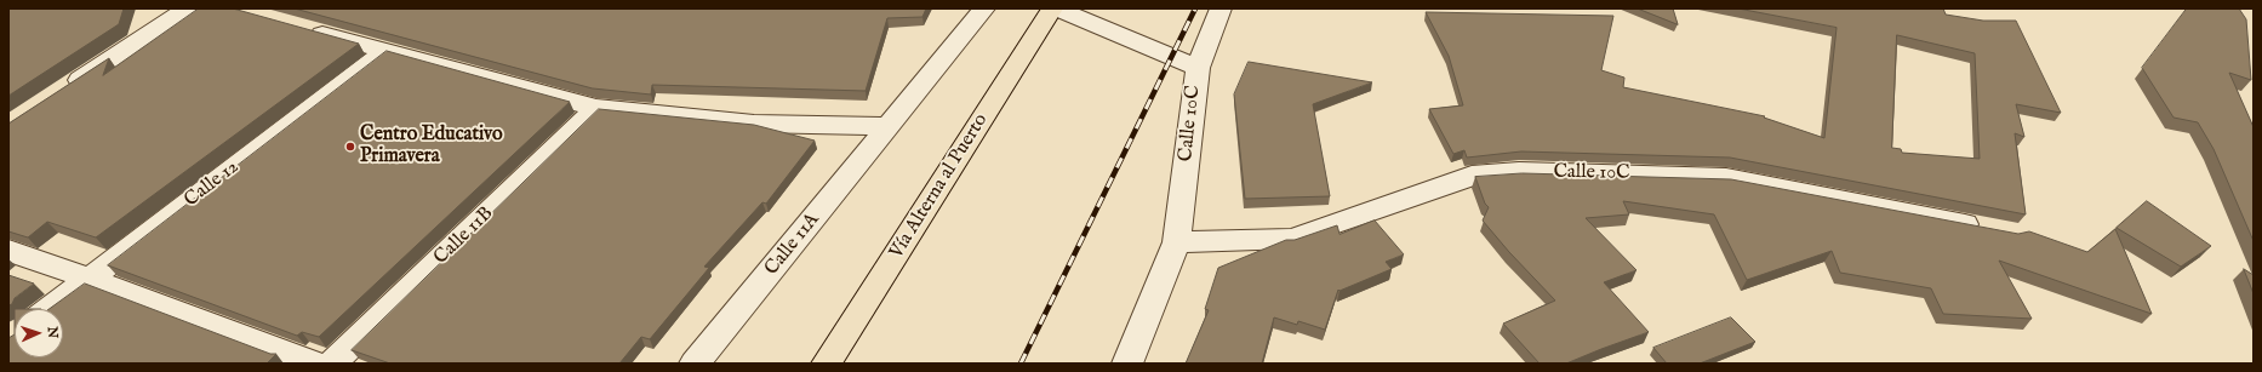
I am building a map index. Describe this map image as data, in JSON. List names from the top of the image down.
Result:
{
  "streets": {
    "main road": ["Vía Alterna al Puerto"],
    "street": [
      "Calle 10C",
      "Calle 12",
      "Calle 11B",
      "Calle 11A"
    ]
  },
  "places": ["Centro Educativo Primavera"],
  "north": "right"
}
